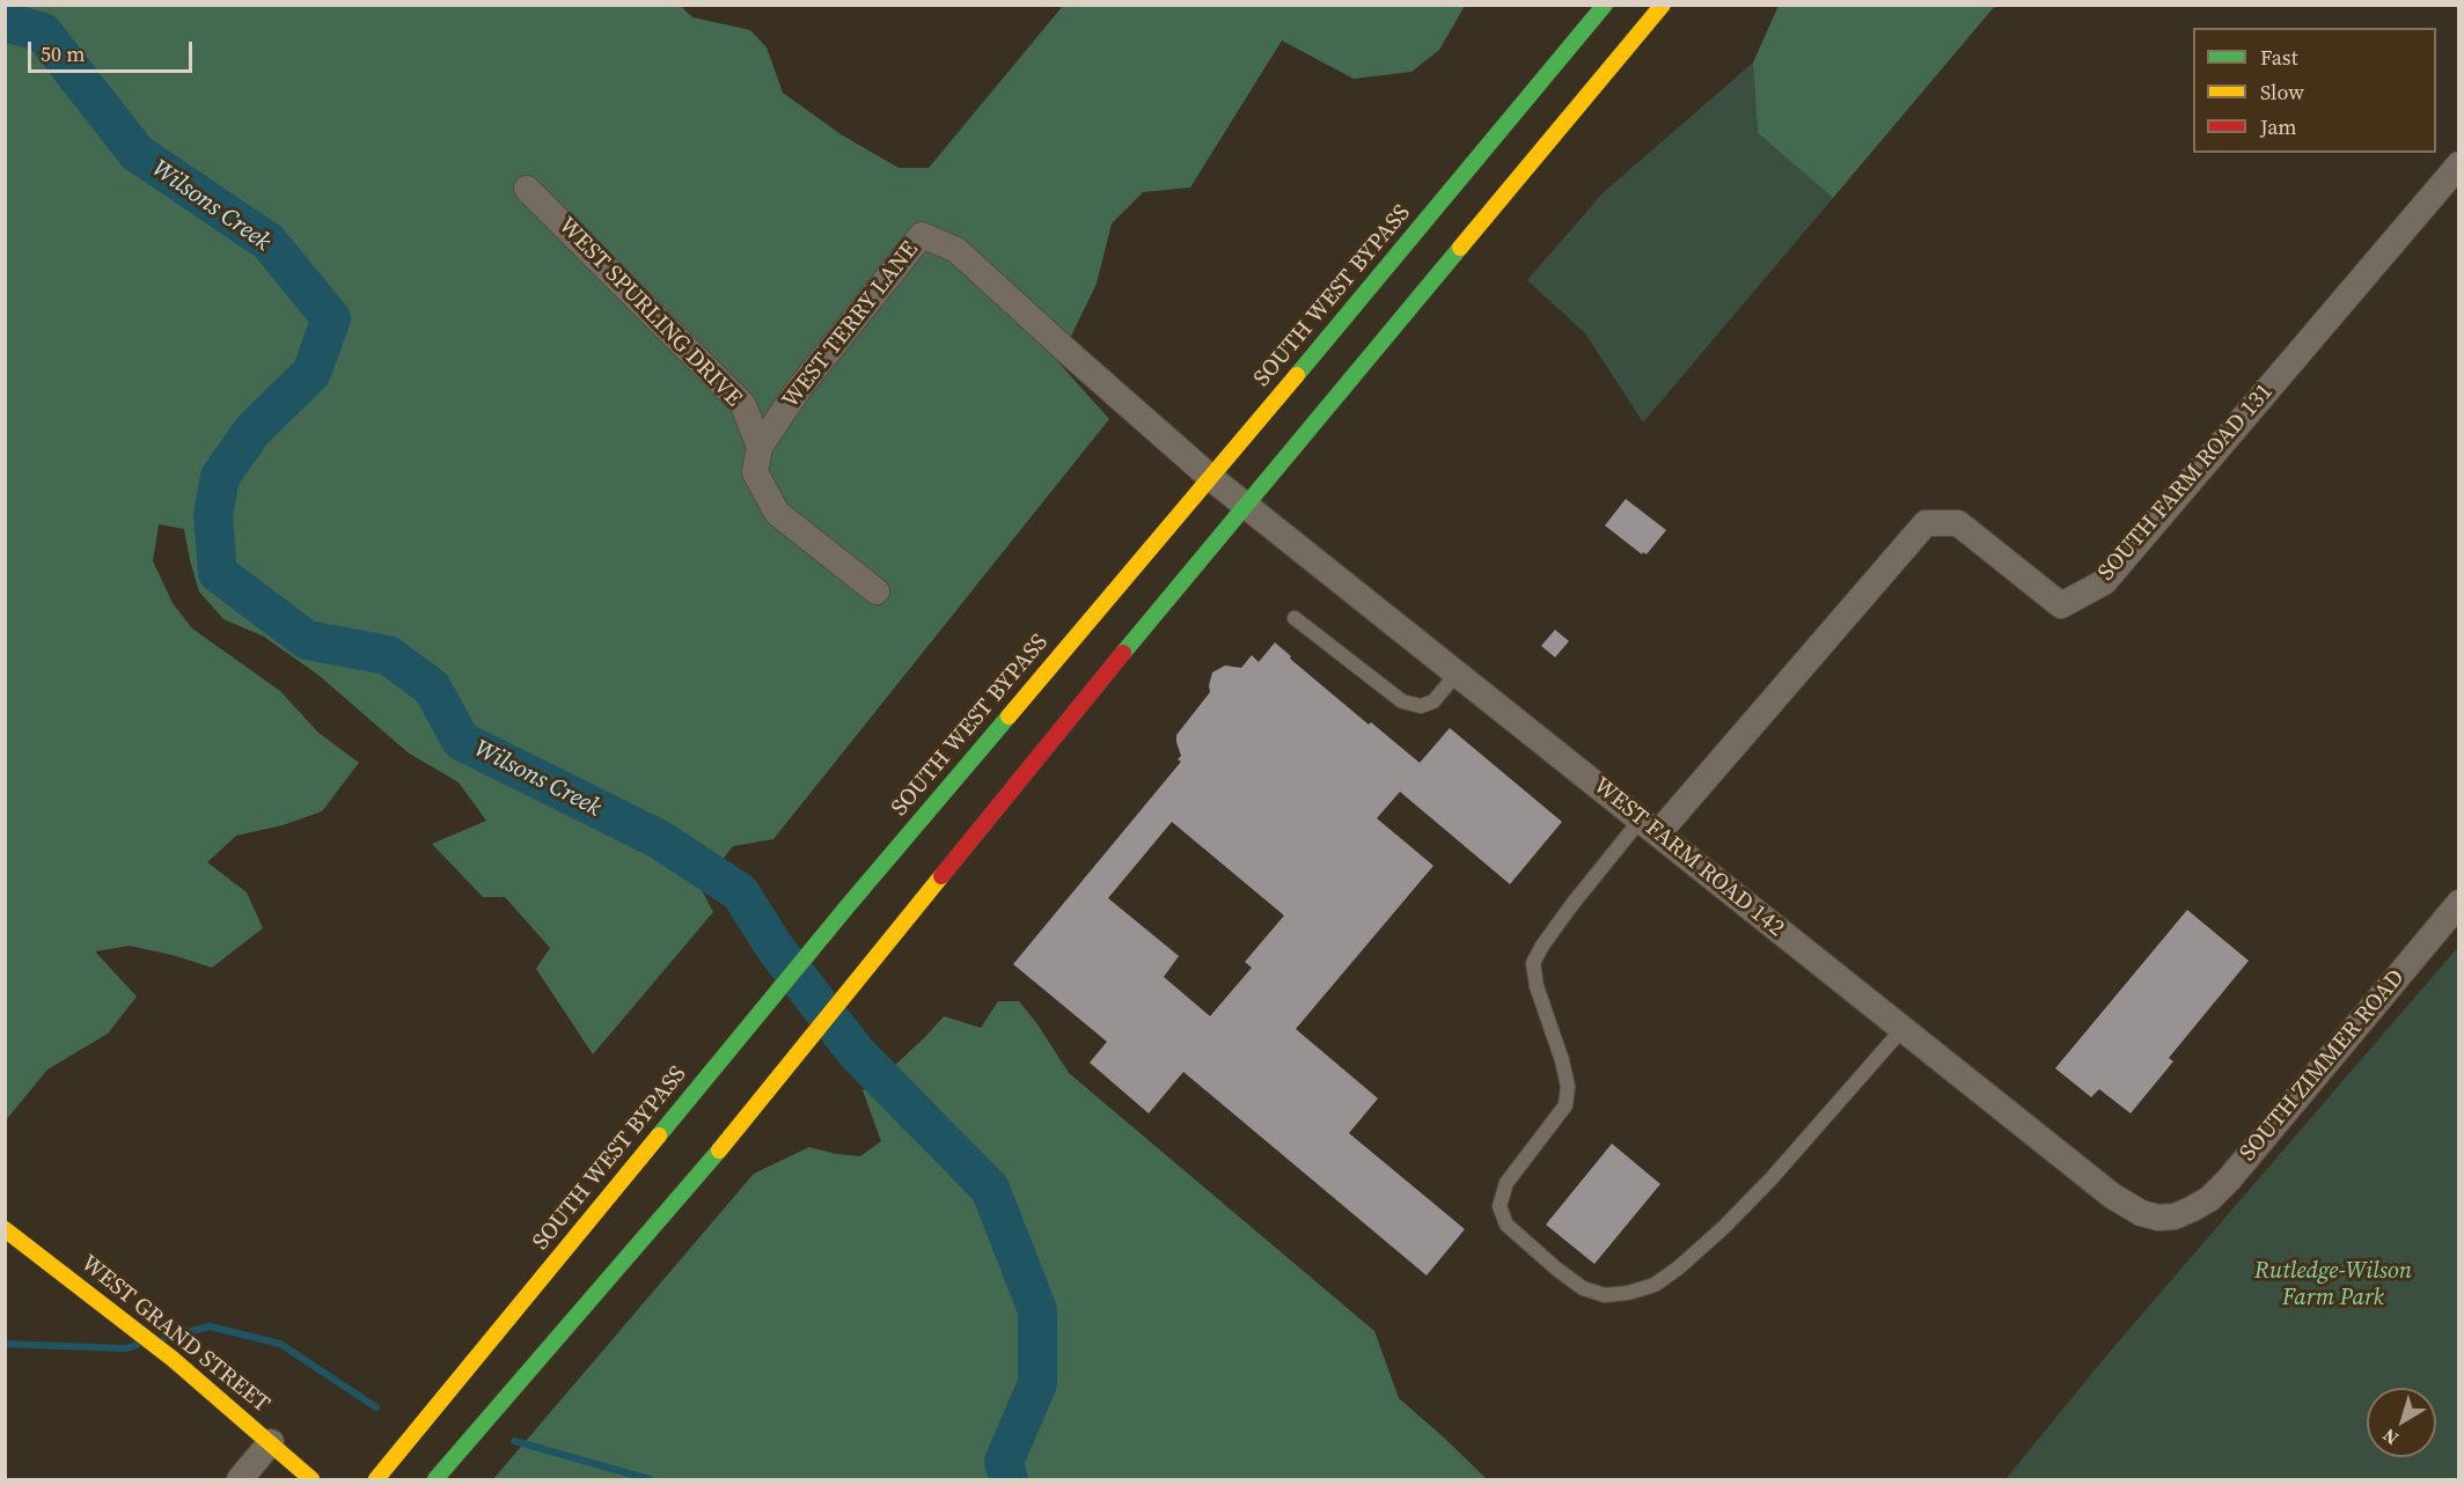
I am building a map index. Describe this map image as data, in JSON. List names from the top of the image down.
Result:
{
  "streets": {
    "main road": ["SOUTH WEST BYPASS", "WEST GRAND STREET"],
    "street": [
      "WEST SPURLING DRIVE",
      "WEST TERRY LANE",
      "SOUTH FARM ROAD 131",
      "WEST FARM ROAD 142",
      "SOUTH ZIMMER ROAD"
    ]
  },
  "crossings": [
    ["SOUTH WEST BYPASS", "WEST TERRY LANE"],
    ["SOUTH WEST BYPASS", "WEST FARM ROAD 142"],
    ["WEST SPURLING DRIVE", "WEST TERRY LANE"],
    ["WEST TERRY LANE", "WEST FARM ROAD 142"],
    ["SOUTH FARM ROAD 131", "WEST FARM ROAD 142"],
    ["WEST FARM ROAD 142", "SOUTH ZIMMER ROAD"]
  ],
  "water": ["Wilsons Creek"],
  "parks": ["Rutledge-Wilson Farm Park"],
  "legend": ["Fast", "Slow", "Jam"],
  "scale_bar": "50 m",
  "north": "bottom left"
}
